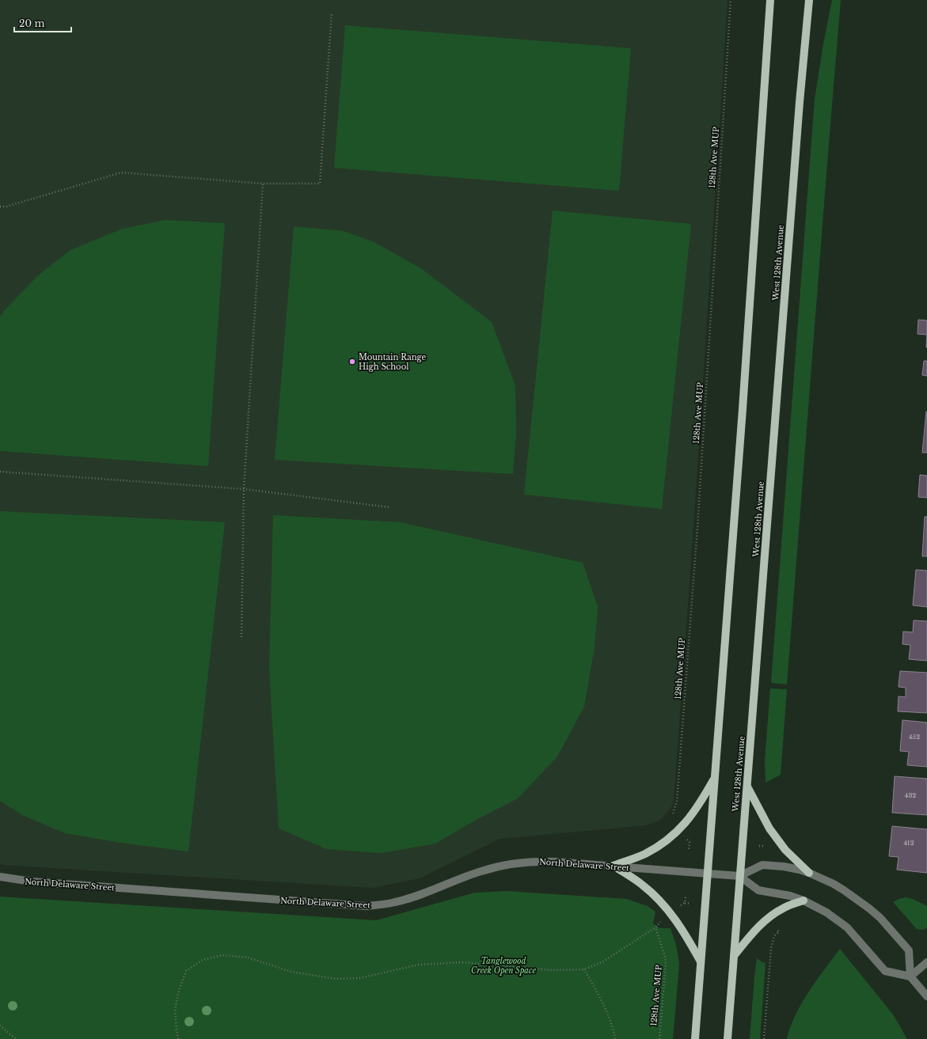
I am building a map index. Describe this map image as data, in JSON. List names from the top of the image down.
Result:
{
  "streets": {
    "main road": ["West 128th Avenue"],
    "street": ["North Delaware Street"],
    "path": ["128th Ave MUP"]
  },
  "crossings": [
    ["West 128th Avenue", "North Delaware Street"]
  ],
  "parks": ["Tanglewood Creek Open Space"],
  "places": ["Mountain Range High School"],
  "house_numbers": ["452", "432", "412"],
  "scale_bar": "20 m"
}
